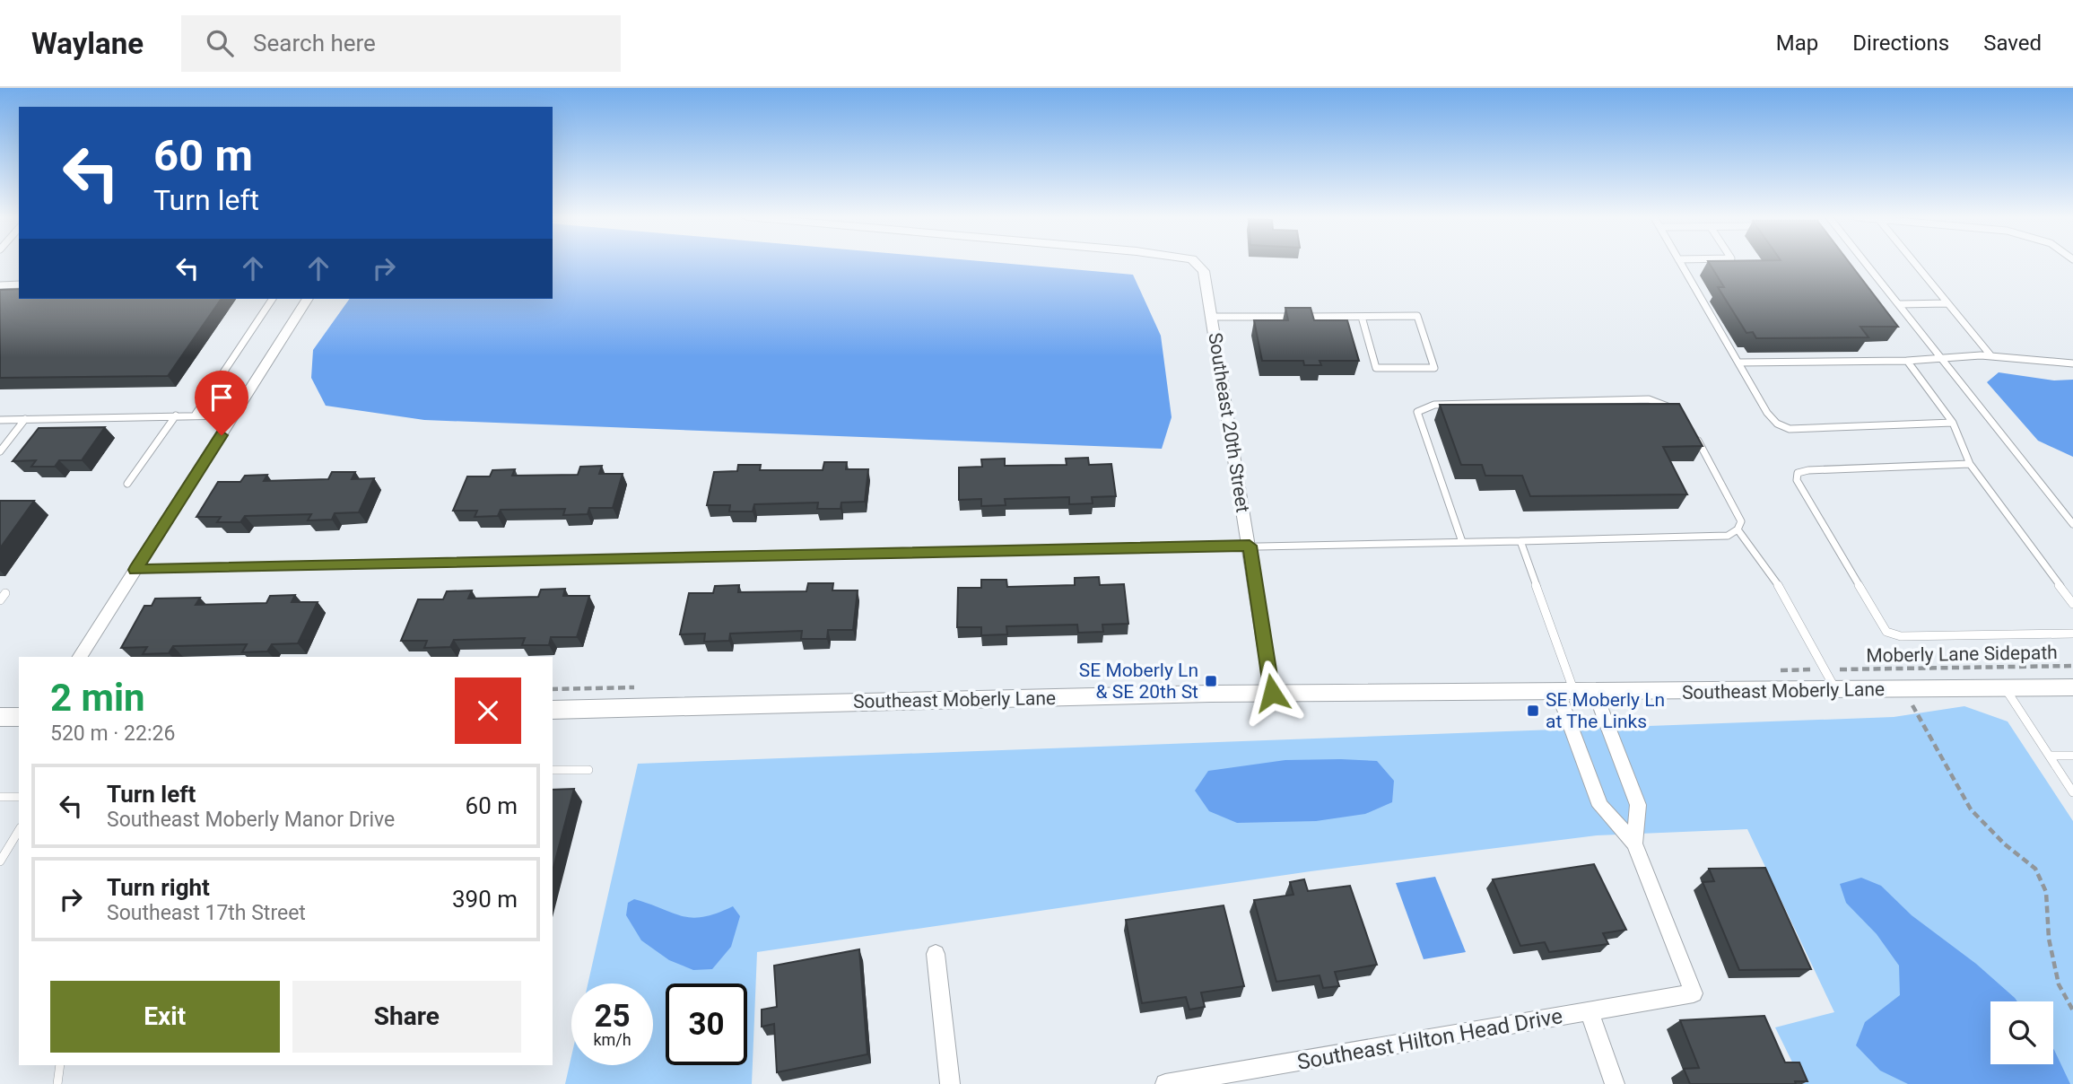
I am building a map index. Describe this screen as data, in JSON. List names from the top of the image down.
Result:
{
  "streets": {
    "street": ["Southeast 20th Street", "Southeast Moberly Lane", "Southeast Hilton Head Drive"],
    "path": ["Moberly Lane Sidepath"]
  },
  "crossings": [
    ["Southeast 20th Street", "Southeast Moberly Lane"]
  ],
  "places": {
    "transit": ["SE Moberly Ln & SE 20th St", "SE Moberly Ln at The Links"]
  },
  "page": {
    "header": "Waylane",
    "search": "Search here",
    "nav": ["Map", "Directions", "Saved"],
    "turn": ["60 m", "Turn left"],
    "heading": ["2 min", "520 m · 22:26"],
    "list": [
      {
        "name": "Turn left",
        "note": "Southeast Moberly Manor Drive",
        "value": "60 m"
      },
      {
        "name": "Turn right",
        "note": "Southeast 17th Street",
        "value": "390 m"
      }
    ],
    "buttons": ["Exit", "Share"],
    "speed": "25 km/h",
    "limit": "30"
  }
}
